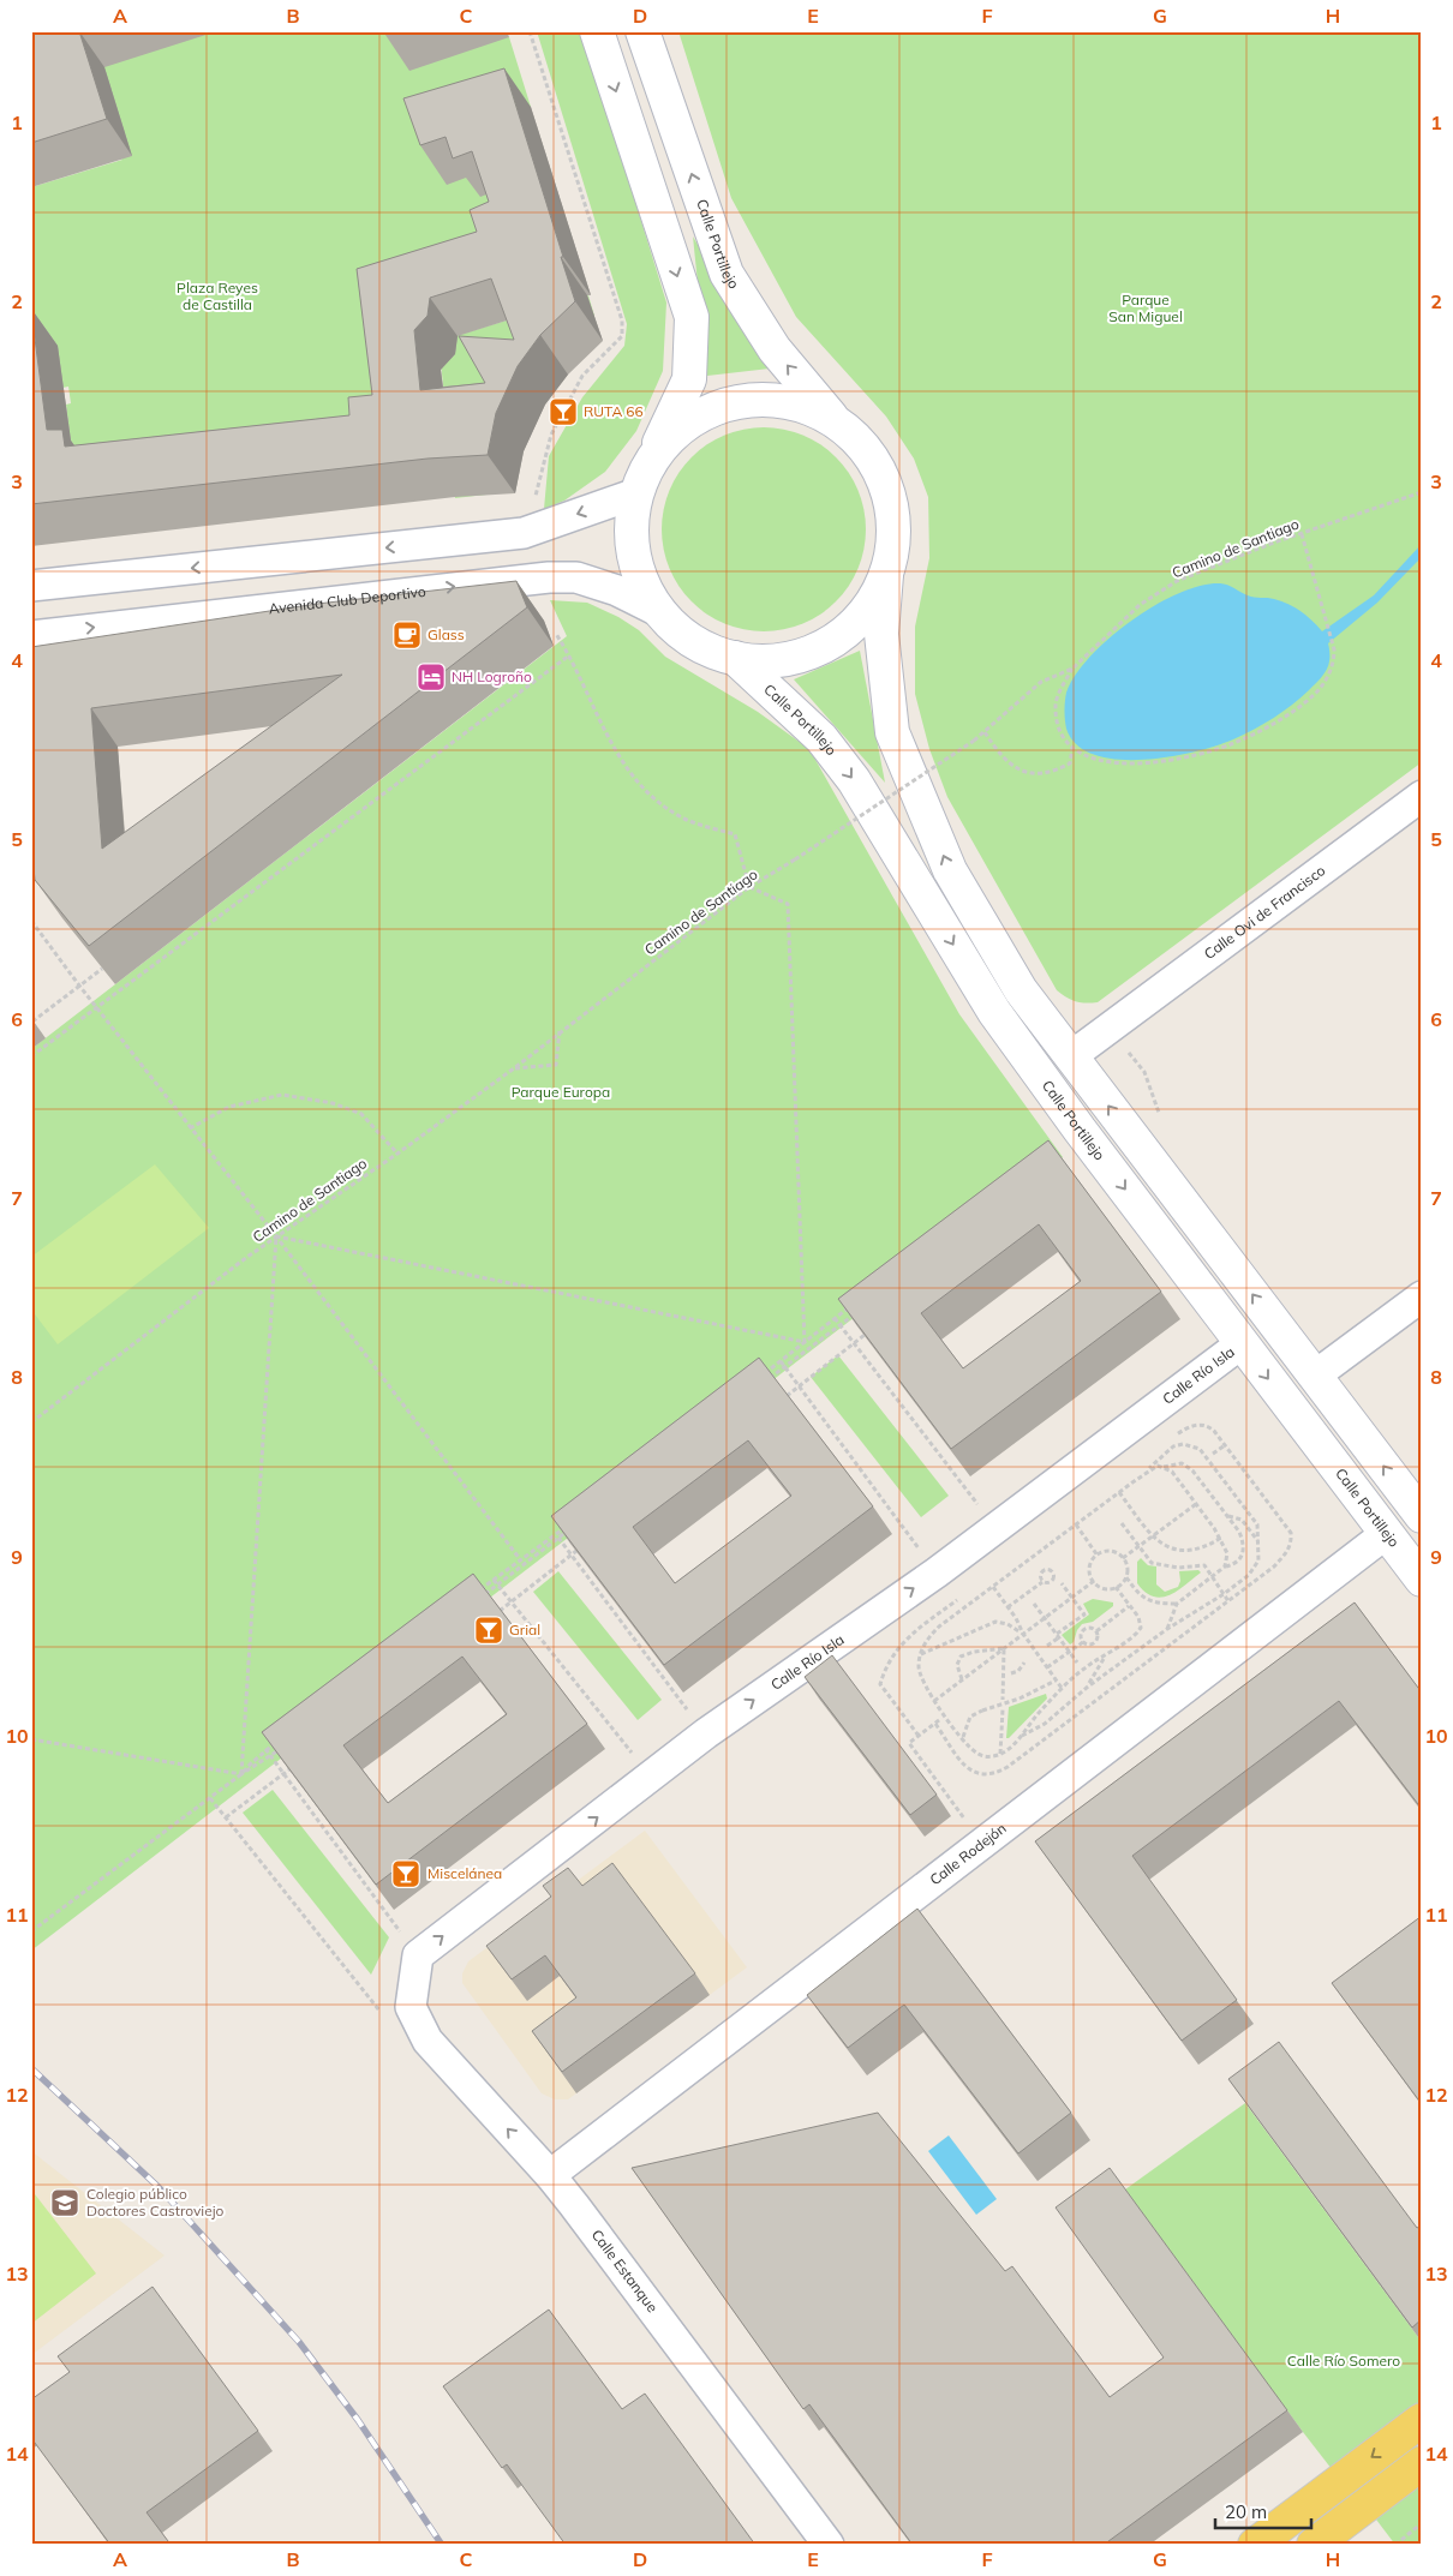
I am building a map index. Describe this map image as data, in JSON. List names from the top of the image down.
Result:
{
  "streets": {
    "main road": ["Calle Portillejo"],
    "street": [
      "Avenida Club Deportivo",
      "Calle Ovi de Francisco",
      "Calle Río Isla",
      "Calle Rodejón",
      "Calle Estanque"
    ],
    "path": ["Camino de Santiago"]
  },
  "crossings": [
    ["Calle Portillejo", "Calle Río Isla"],
    ["Calle Portillejo", "Calle Rodejón"],
    ["Calle Río Isla", "Calle Estanque"],
    ["Calle Rodejón", "Calle Estanque"]
  ],
  "one_way": ["Calle Río Isla"],
  "parks": [
    "Plaza Reyes de Castilla",
    "Parque San Miguel",
    "Parque Europa",
    "Calle Río Somero"
  ],
  "places": {
    "bar": ["RUTA 66", "Grial", "Miscelánea"],
    "cafe": ["Glass"],
    "hotel": ["NH Logroño"],
    "school or university": ["Colegio público Doctores Castroviejo"]
  },
  "scale_bar": "20 m",
  "grid": {
    "columns": [
      "A",
      "B",
      "C",
      "D",
      "E",
      "F",
      "G",
      "H"
    ],
    "rows": [
      "1",
      "2",
      "3",
      "4",
      "5",
      "6",
      "7",
      "8",
      "9",
      "10",
      "11",
      "12",
      "13",
      "14"
    ]
  }
}
